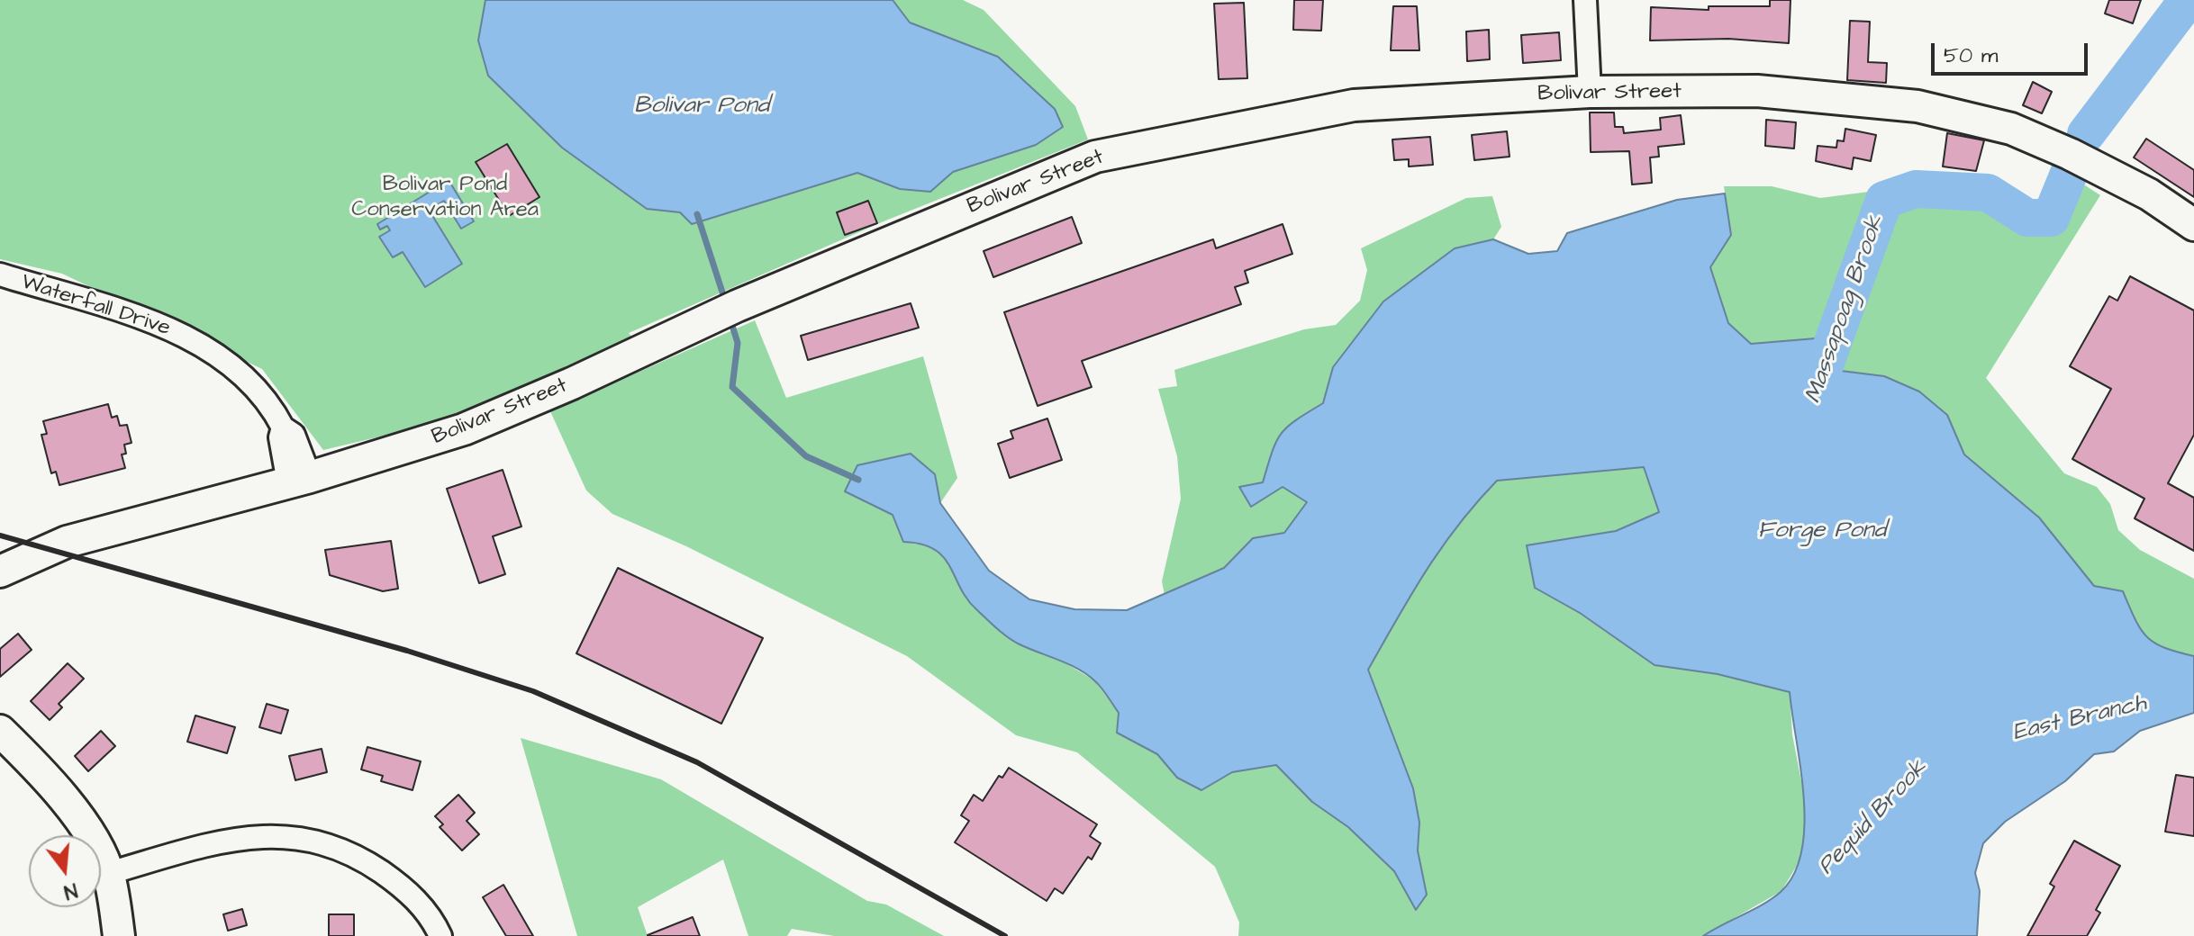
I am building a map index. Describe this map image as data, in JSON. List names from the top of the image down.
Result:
{
  "streets": {
    "street": ["Bolivar Street", "Waterfall Drive"]
  },
  "crossings": [
    ["Bolivar Street", "Waterfall Drive"]
  ],
  "water": [
    "Bolivar Pond",
    "Massapoag Brook",
    "Forge Pond",
    "East Branch",
    "Pequid Brook"
  ],
  "parks": ["Bolivar Pond Conservation Area"],
  "scale_bar": "50 m",
  "north": "bottom"
}
